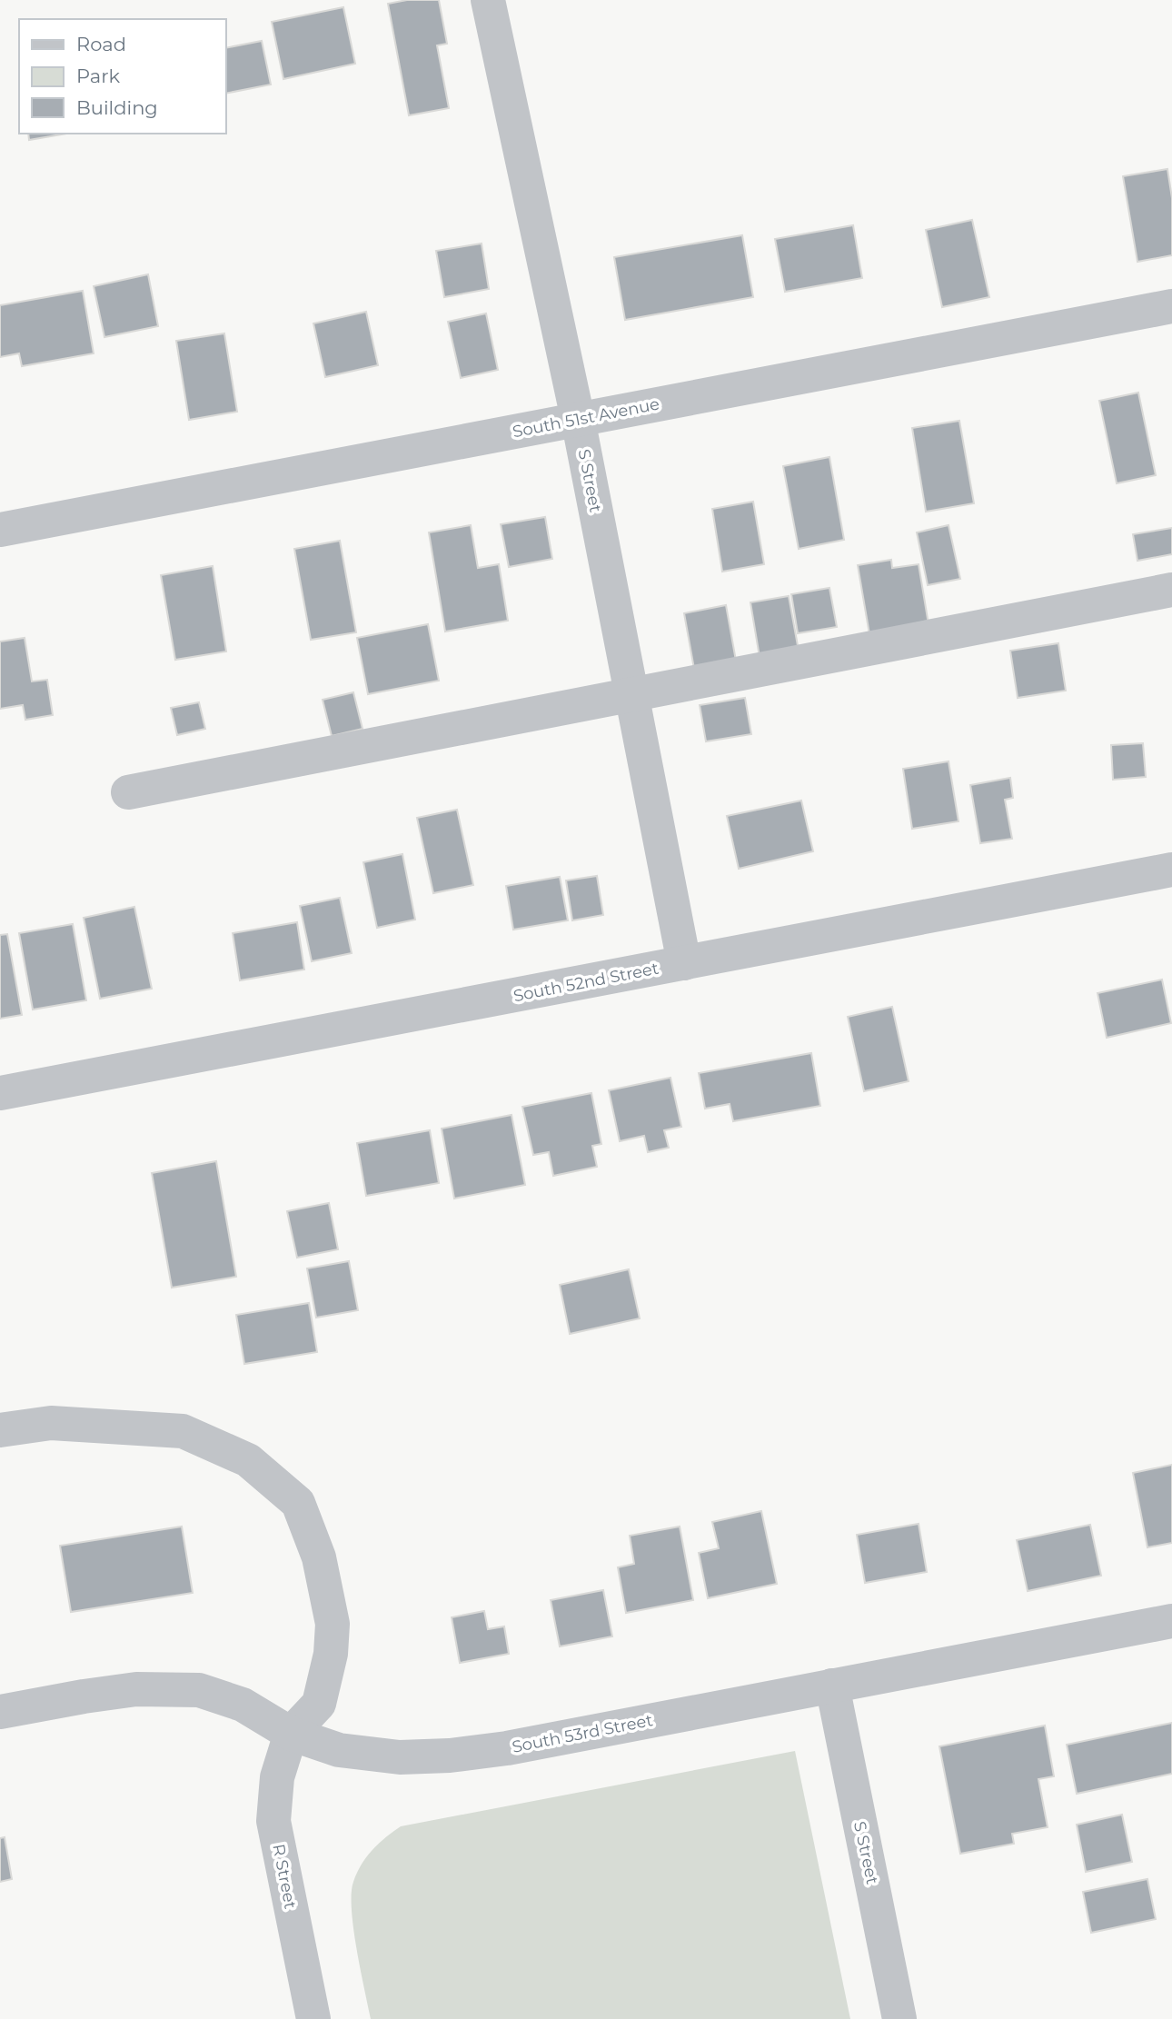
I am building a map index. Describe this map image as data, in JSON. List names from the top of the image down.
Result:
{
  "streets": {
    "street": [
      "South 51st Avenue",
      "S Street",
      "South 52nd Street",
      "South 53rd Street",
      "R Street"
    ]
  },
  "crossings": [
    ["South 51st Avenue", "S Street"],
    ["S Street", "South 52nd Street"],
    ["S Street", "South 53rd Street"],
    ["South 53rd Street", "R Street"]
  ],
  "legend": ["Road", "Park", "Building"]
}
